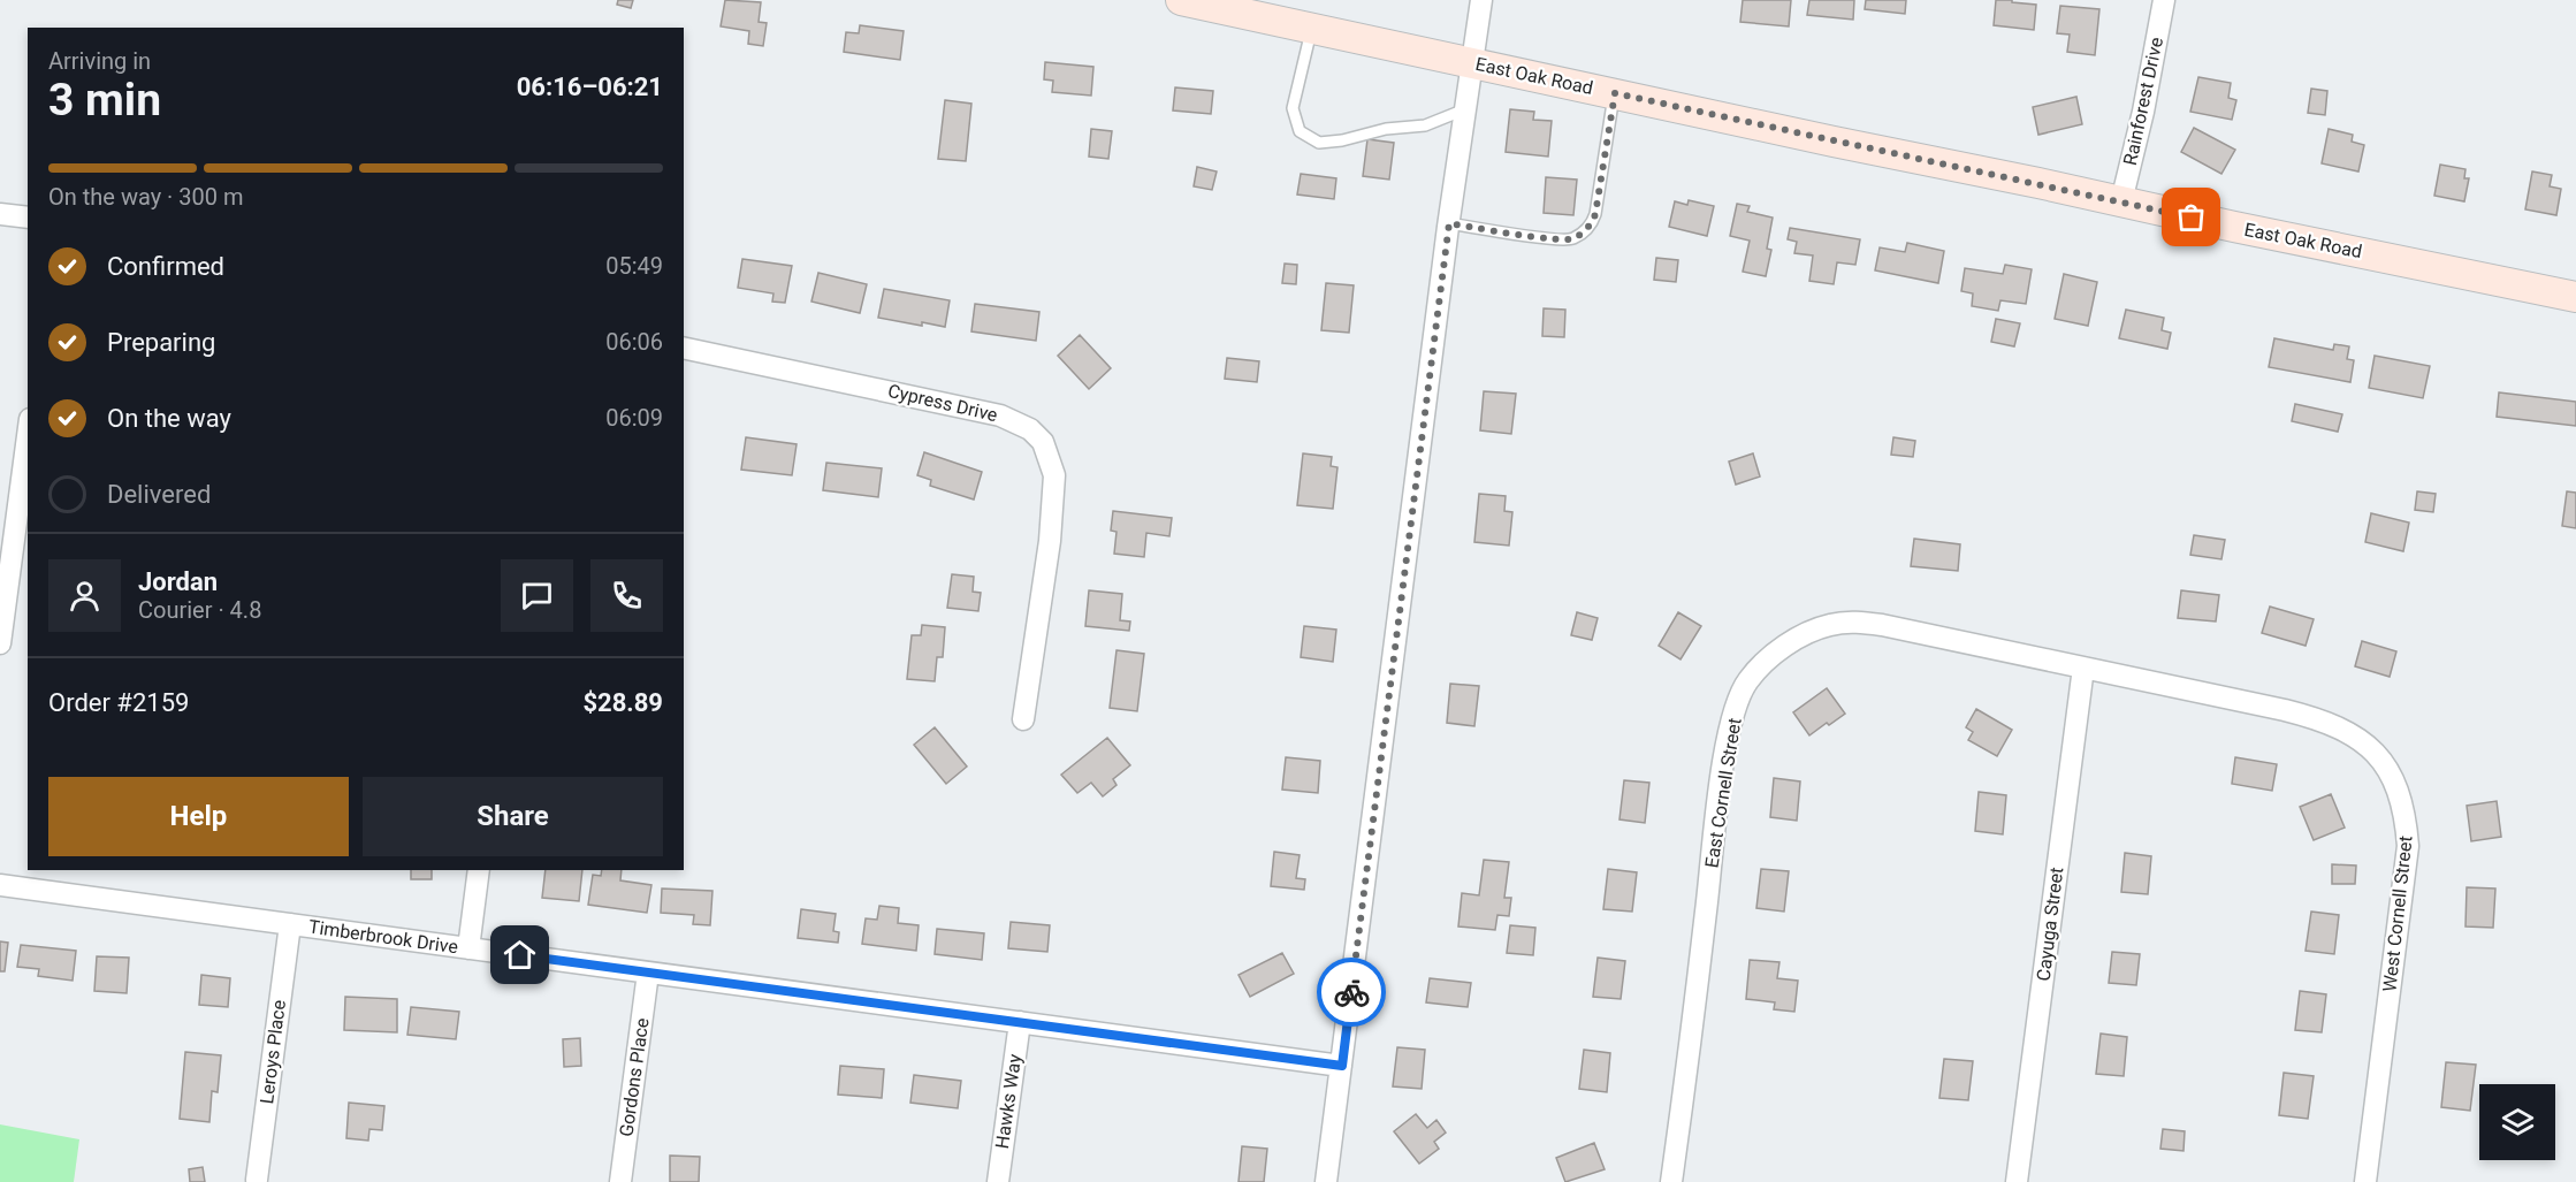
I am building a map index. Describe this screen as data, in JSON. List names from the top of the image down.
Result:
{
  "streets": {
    "street": [
      "East Oak Road",
      "Rainforest Drive",
      "Cypress Drive",
      "East Cornell Street",
      "West Cornell Street",
      "Cayuga Street",
      "Timberbrook Drive",
      "Leroys Place",
      "Gordons Place",
      "Hawks Way"
    ]
  },
  "crossings": [
    ["East Oak Road", "Rainforest Drive"],
    ["East Cornell Street", "West Cornell Street"],
    ["East Cornell Street", "Cayuga Street"],
    ["West Cornell Street", "Cayuga Street"],
    ["Timberbrook Drive", "Leroys Place"],
    ["Timberbrook Drive", "Gordons Place"],
    ["Timberbrook Drive", "Hawks Way"]
  ],
  "page": {
    "heading": ["3 min", "Arriving in", "06:16–06:21"],
    "panel": [
      "Jordan",
      "Courier · 4.8",
      "Order #2159",
      "$28.89"
    ],
    "bar": "On the way · 300 m",
    "list": [
      ["Confirmed", "05:49"],
      ["Preparing", "06:06"],
      ["On the way", "06:09"],
      "Delivered"
    ],
    "buttons": ["Help", "Share"]
  }
}
